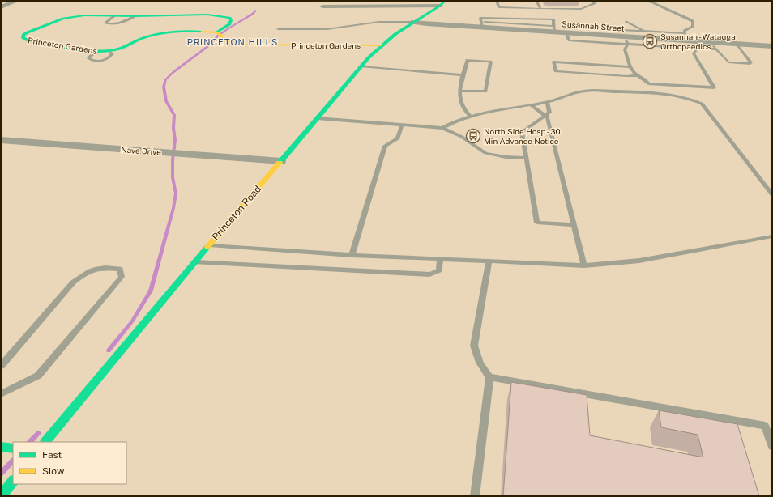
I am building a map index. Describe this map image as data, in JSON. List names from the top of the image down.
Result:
{
  "streets": {
    "street": [
      "Susannah Street",
      "Princeton Gardens",
      "Nave Drive",
      "Princeton Road"
    ]
  },
  "crossings": [
    ["Susannah Street", "Princeton Road"],
    ["Princeton Gardens", "Princeton Road"],
    ["Nave Drive", "Princeton Road"]
  ],
  "districts": ["PRINCETON HILLS"],
  "places": {
    "bus stop": ["Susannah - Watauga Orthopaedics", "North Side Hosp - 30 Min Advance Notice"]
  },
  "legend": ["Fast", "Slow"]
}
